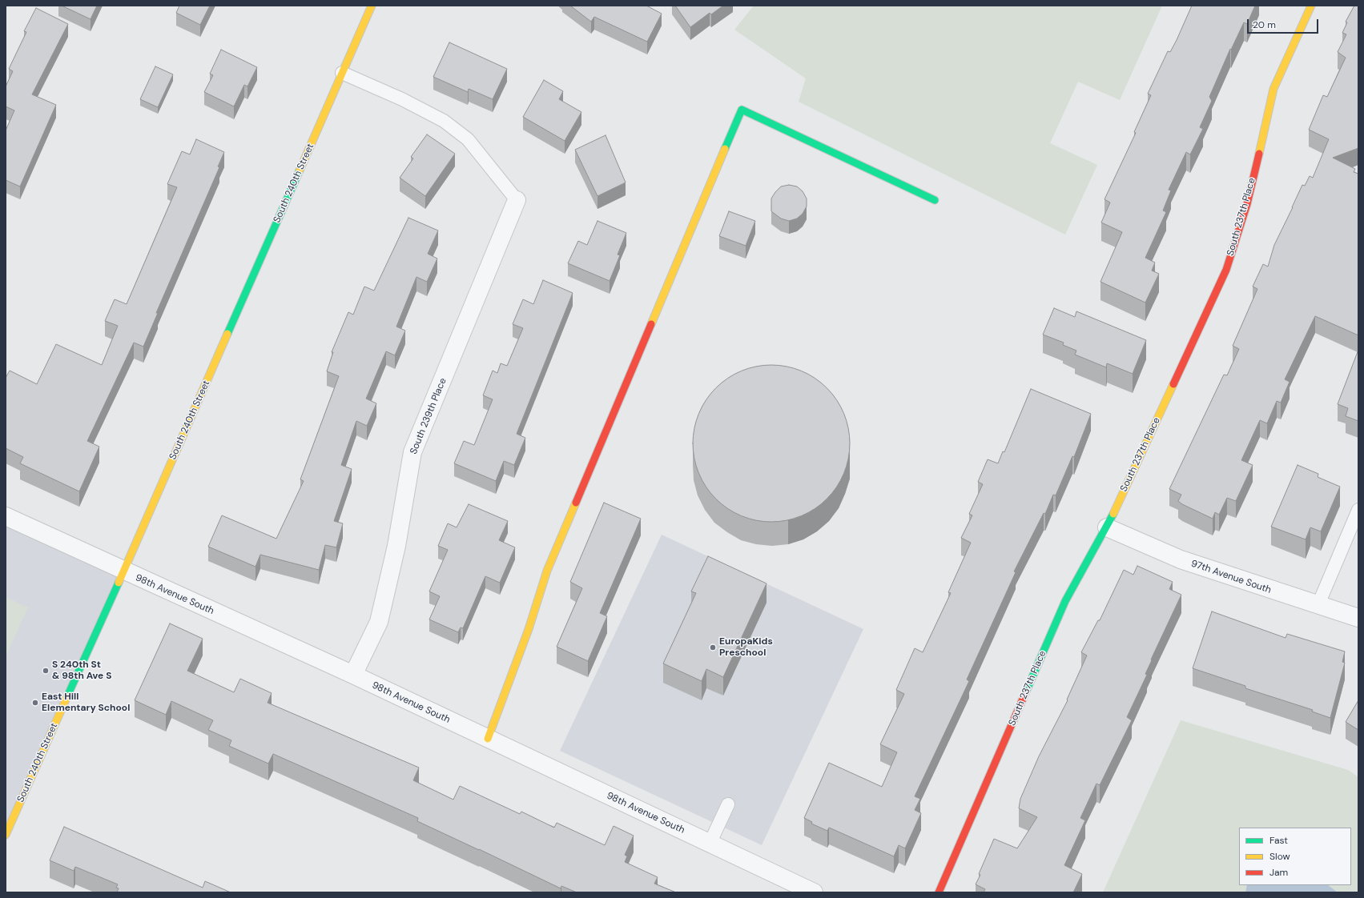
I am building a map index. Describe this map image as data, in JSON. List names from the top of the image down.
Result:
{
  "streets": {
    "street": [
      "South 240th Street",
      "South 237th Place",
      "South 239th Place",
      "97th Avenue South",
      "98th Avenue South"
    ]
  },
  "crossings": [
    ["South 240th Street", "98th Avenue South"],
    ["South 237th Place", "97th Avenue South"],
    ["South 239th Place", "98th Avenue South"]
  ],
  "places": ["EuropaKids Preschool", "S 240th St & 98th Ave S", "East Hill Elementary School"],
  "legend": ["Fast", "Slow", "Jam"],
  "scale_bar": "20 m"
}
